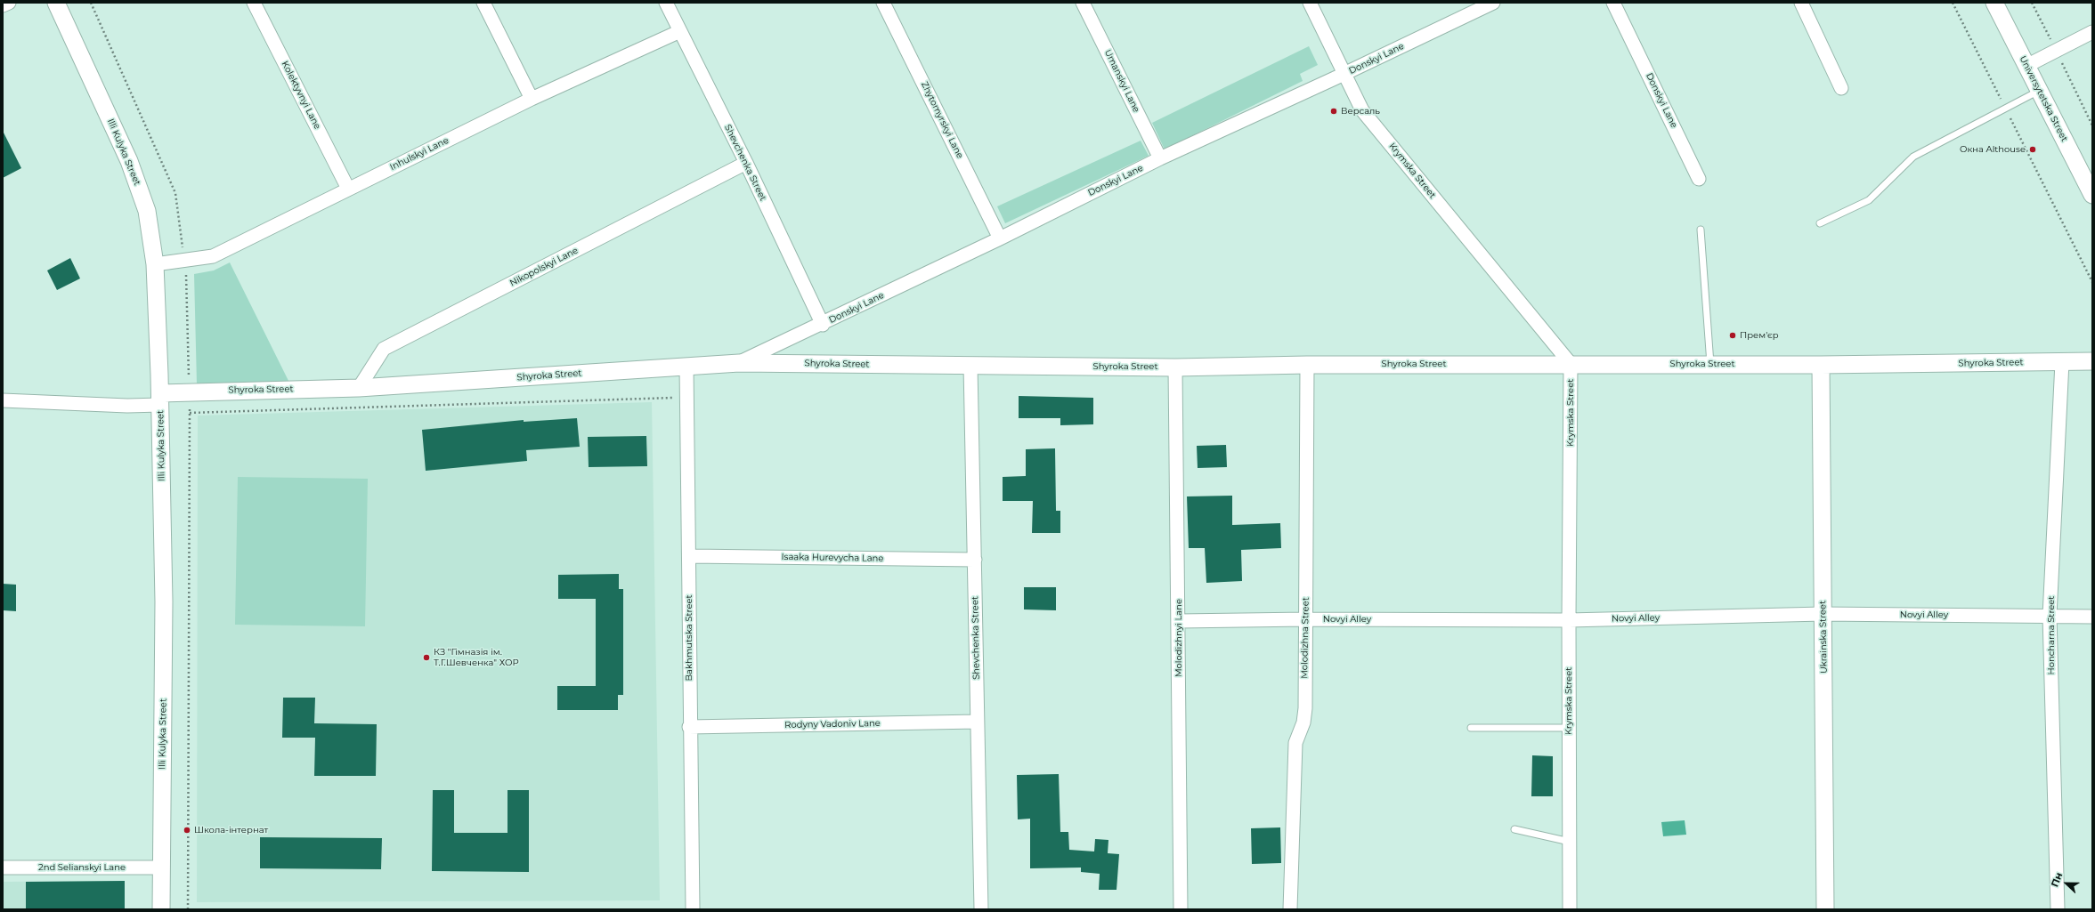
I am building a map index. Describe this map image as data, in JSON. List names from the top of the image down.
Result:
{
  "streets": {
    "street": [
      "Donskyi Lane",
      "Umanskyi Lane",
      "Kolektyvnyi Lane",
      "Universytetska Street",
      "Zhytomyrskyi Lane",
      "Illi Kulyka Street",
      "Inhulskyi Lane",
      "Shevchenka Street",
      "Krymska Street",
      "Nikopolskyi Lane",
      "Shyroka Street",
      "Isaaka Hurevycha Lane",
      "Novyi Alley",
      "Honcharna Street",
      "Ukrainska Street",
      "Bakhmutska Street",
      "Molodizhnyi Lane",
      "Molodizhna Street",
      "Rodyny Vadoniv Lane",
      "2nd Selianskyi Lane"
    ]
  },
  "crossings": [
    ["Donskyi Lane", "Umanskyi Lane"],
    ["Donskyi Lane", "Zhytomyrskyi Lane"],
    ["Donskyi Lane", "Shevchenka Street"],
    ["Donskyi Lane", "Krymska Street"],
    ["Donskyi Lane", "Shyroka Street"],
    ["Kolektyvnyi Lane", "Inhulskyi Lane"],
    ["Illi Kulyka Street", "Inhulskyi Lane"],
    ["Illi Kulyka Street", "Shyroka Street"],
    ["Illi Kulyka Street", "2nd Selianskyi Lane"],
    ["Inhulskyi Lane", "Shevchenka Street"],
    ["Shevchenka Street", "Nikopolskyi Lane"],
    ["Shevchenka Street", "Shyroka Street"],
    ["Shevchenka Street", "Isaaka Hurevycha Lane"],
    ["Shevchenka Street", "Rodyny Vadoniv Lane"],
    ["Krymska Street", "Shyroka Street"],
    ["Krymska Street", "Novyi Alley"],
    ["Nikopolskyi Lane", "Shyroka Street"],
    ["Shyroka Street", "Honcharna Street"],
    ["Shyroka Street", "Ukrainska Street"],
    ["Shyroka Street", "Bakhmutska Street"],
    ["Shyroka Street", "Molodizhnyi Lane"],
    ["Shyroka Street", "Molodizhna Street"],
    ["Isaaka Hurevycha Lane", "Bakhmutska Street"],
    ["Novyi Alley", "Honcharna Street"],
    ["Novyi Alley", "Ukrainska Street"],
    ["Novyi Alley", "Molodizhnyi Lane"],
    ["Novyi Alley", "Molodizhna Street"],
    ["Bakhmutska Street", "Rodyny Vadoniv Lane"]
  ],
  "places": [
    "Версаль",
    "Окна Althouse",
    "Прем'єр",
    "КЗ \"Гімназія ім. Т.Г.Шевченка\" ХОР",
    "Школа-інтернат"
  ],
  "north": "left"
}
